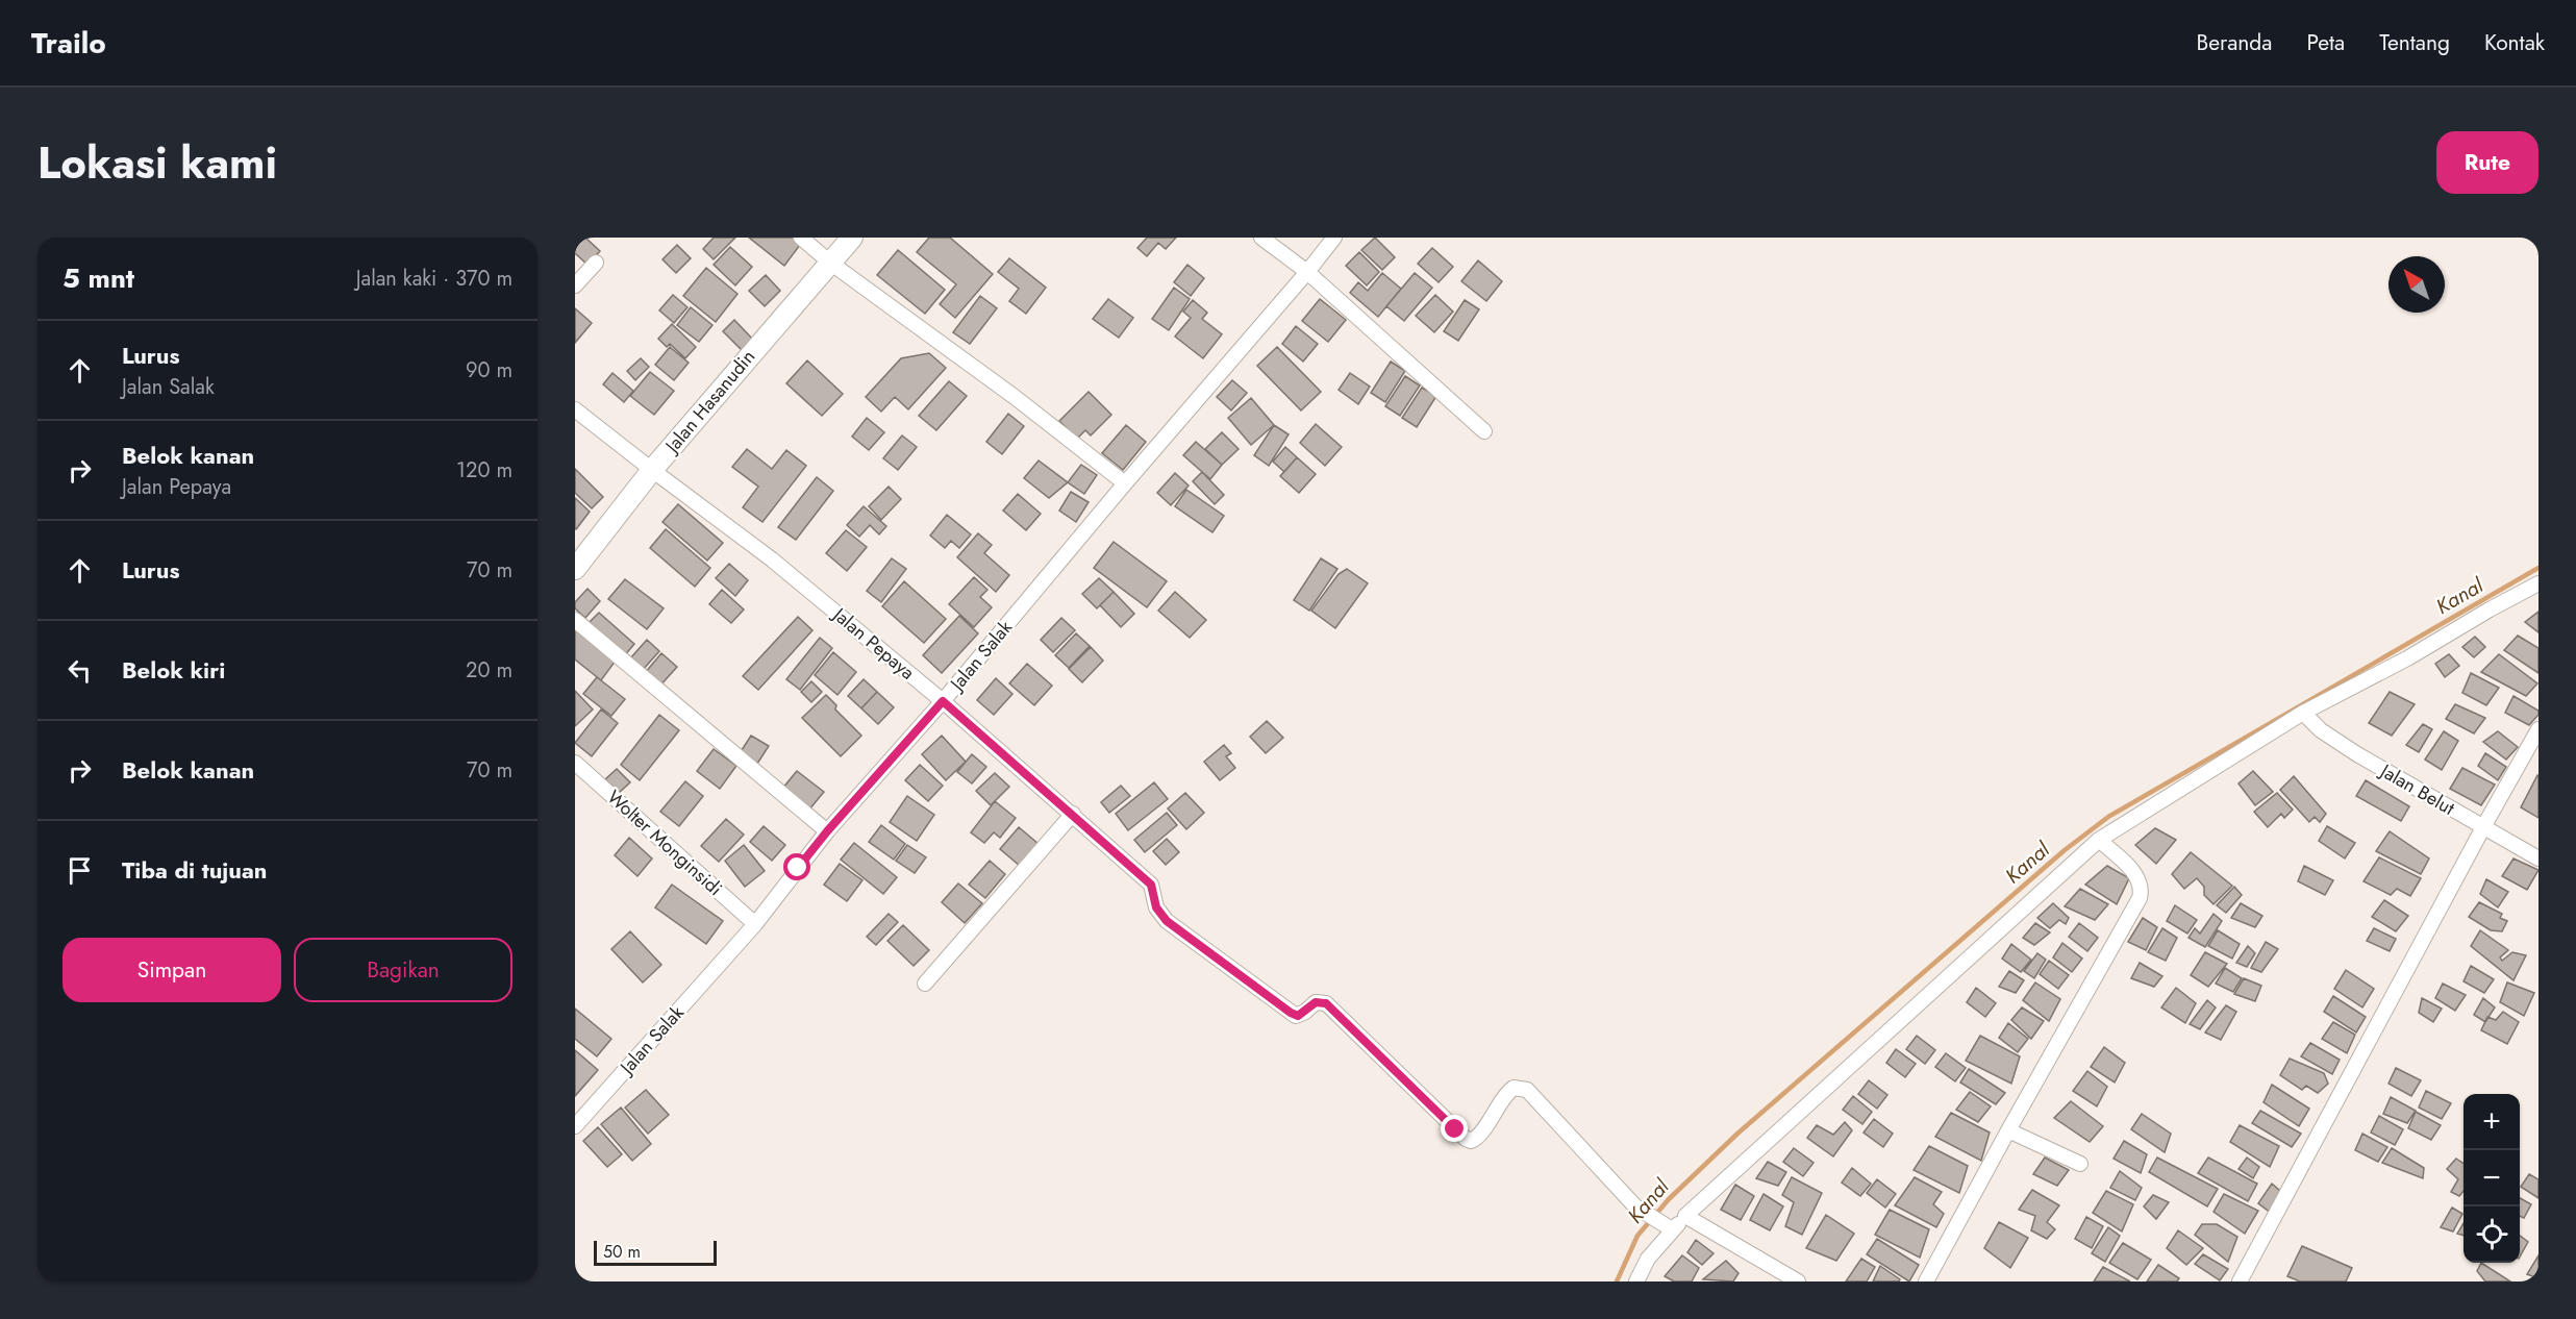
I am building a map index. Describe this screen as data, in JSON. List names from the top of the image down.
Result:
{
  "streets": {
    "main road": ["Jalan Hasanudin"],
    "street": [
      "Jalan Pepaya",
      "Jalan Salak",
      "Jalan Belut",
      "Wolter Monginsidi"
    ]
  },
  "crossings": [
    ["Jalan Hasanudin", "Jalan Pepaya"],
    ["Jalan Pepaya", "Jalan Salak"],
    ["Jalan Salak", "Wolter Monginsidi"]
  ],
  "water": ["Kanal"],
  "scale_bar": "50 m",
  "north": "top left",
  "page": {
    "header": "Trailo",
    "nav": [
      "Beranda",
      "Peta",
      "Tentang",
      "Kontak"
    ],
    "title": "Lokasi kami",
    "buttons": [
      "Rute",
      ["Simpan", "Bagikan"]
    ],
    "heading": ["5 mnt", "Jalan kaki · 370 m"],
    "list": [
      ["Lurus", "Jalan Salak", "90 m"],
      ["Belok kanan", "Jalan Pepaya", "120 m"],
      ["Lurus", "70 m"],
      ["Belok kiri", "20 m"],
      ["Belok kanan", "70 m"],
      "Tiba di tujuan"
    ],
    "map_buttons": ["+", "−"],
    "scale": "50 m"
  }
}
